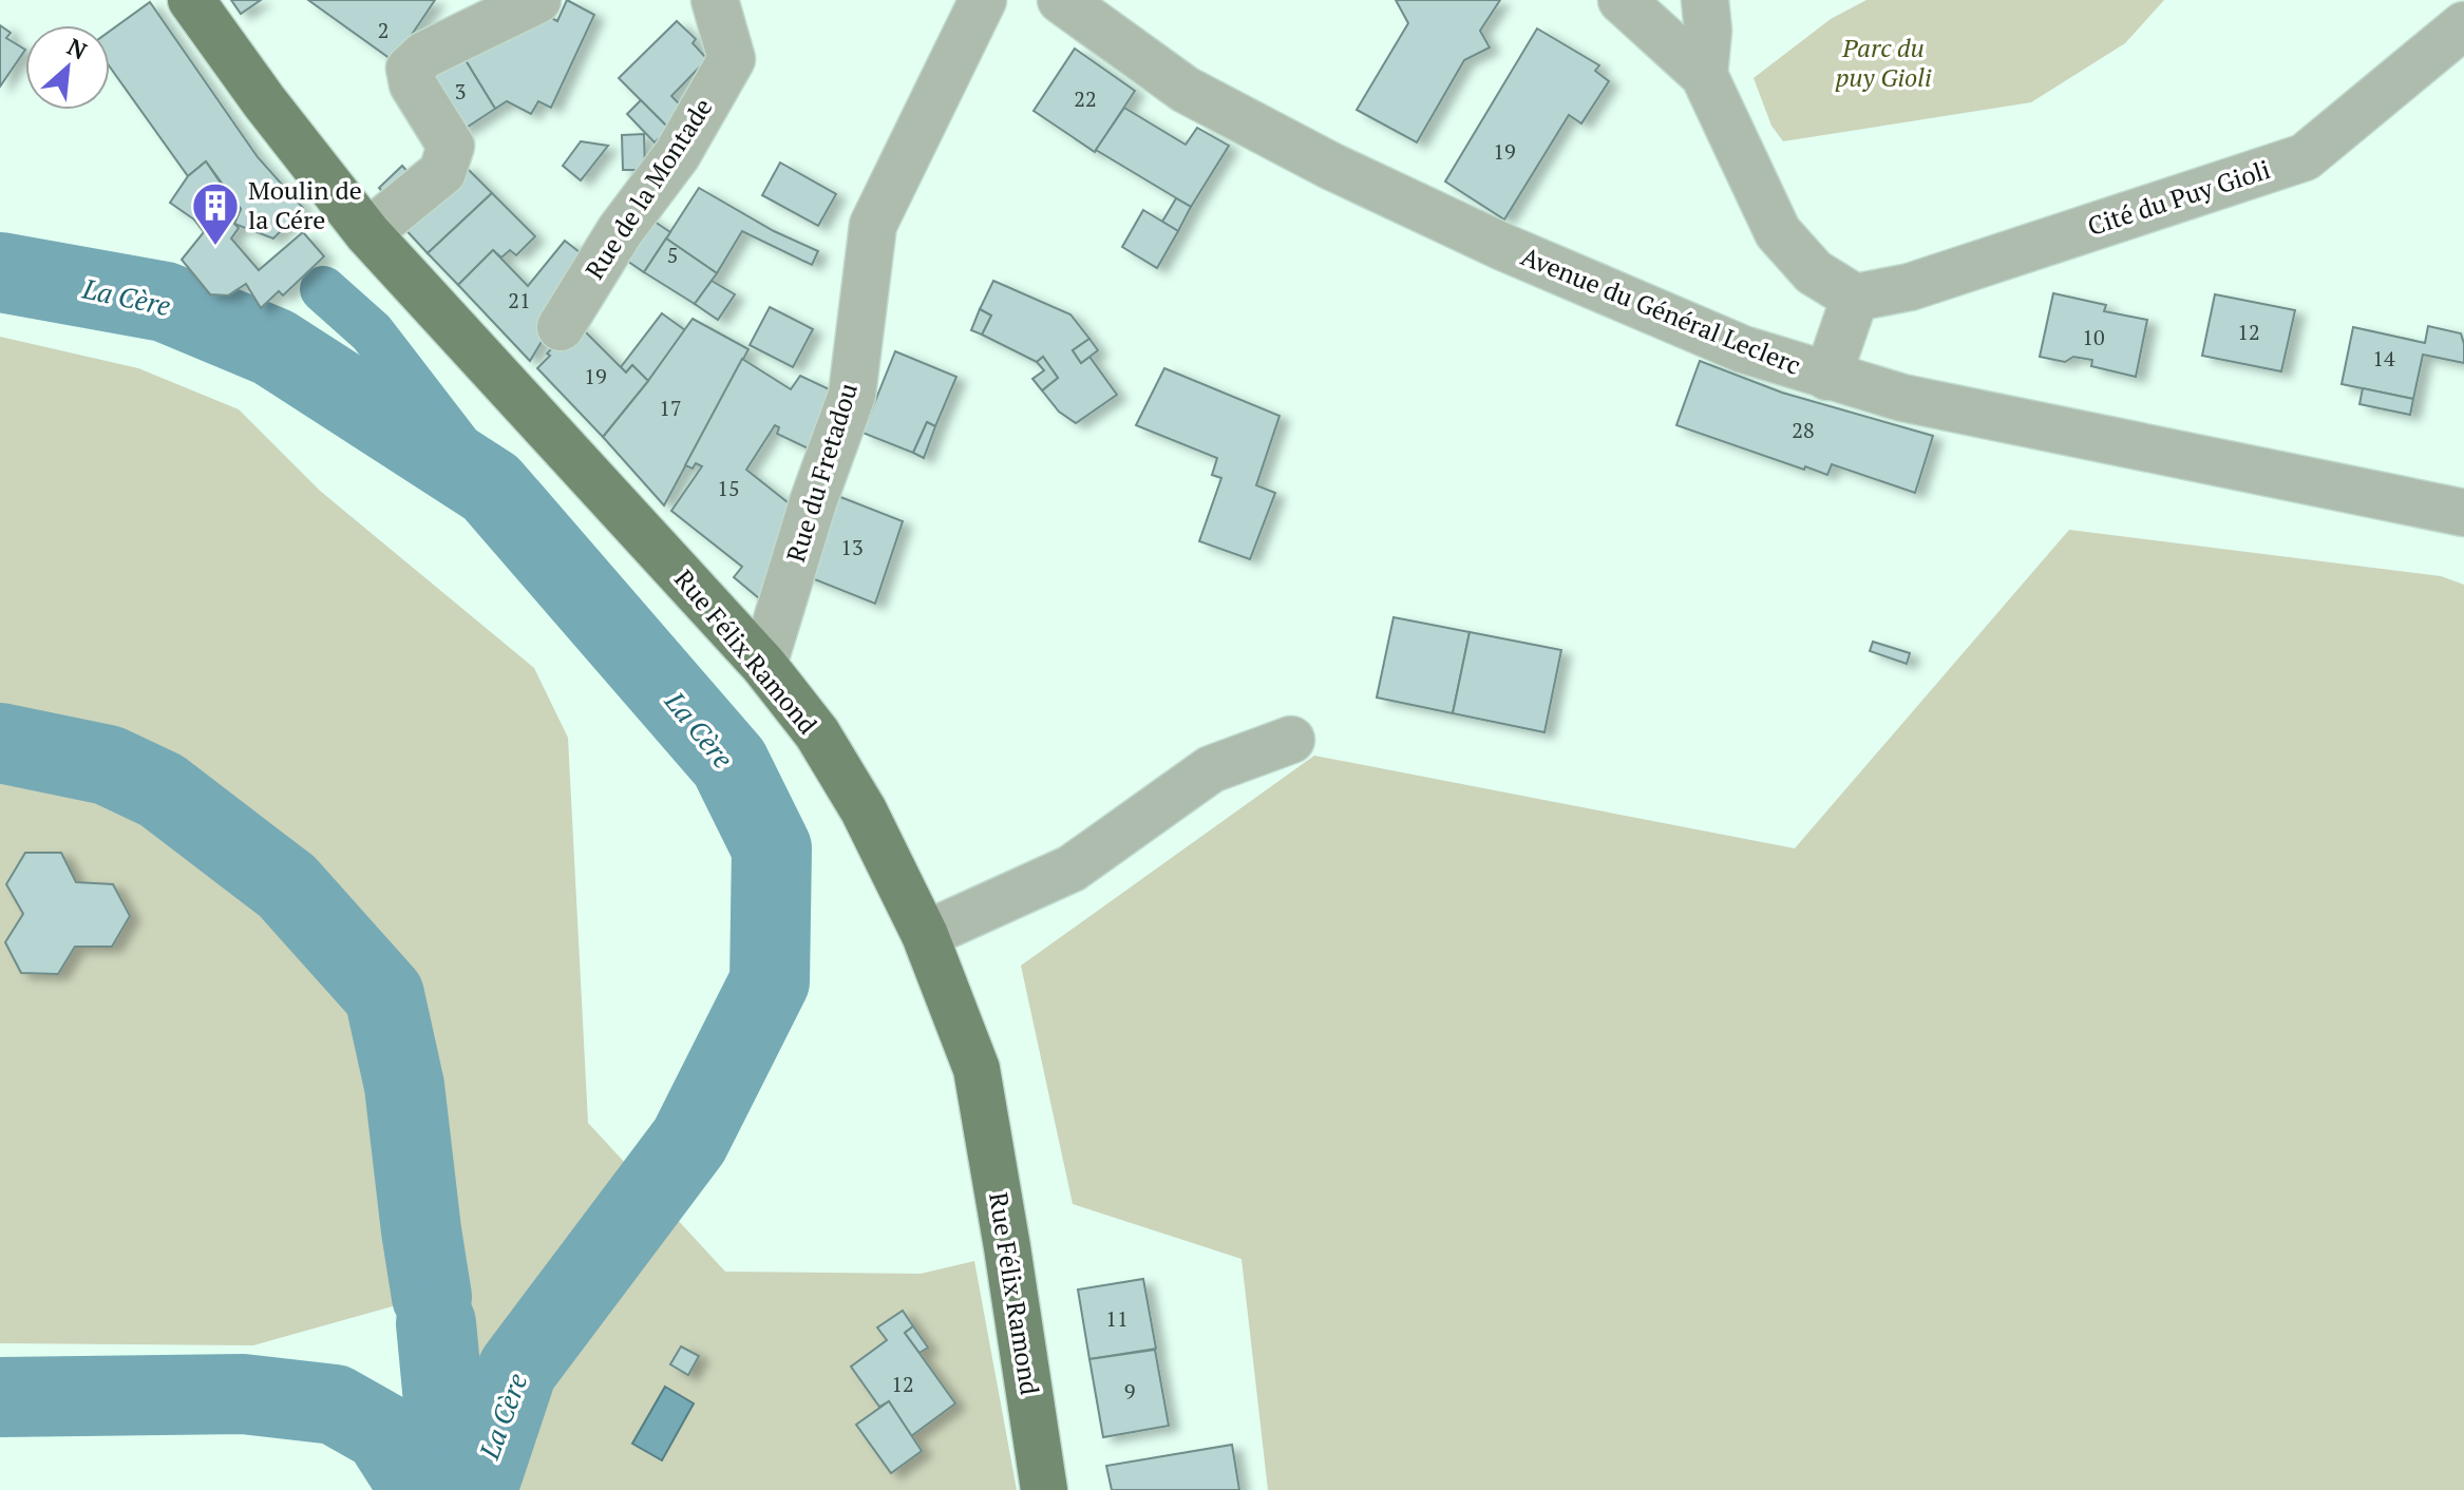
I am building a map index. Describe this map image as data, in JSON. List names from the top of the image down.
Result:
{
  "streets": {
    "main road": ["Rue Félix Ramond"],
    "street": [
      "Rue de la Montade",
      "Cité du Puy Gioli",
      "Avenue du Général Leclerc",
      "Rue du Fretadou"
    ]
  },
  "crossings": [
    ["Rue du Fretadou", "Rue Félix Ramond"]
  ],
  "water": ["La Cère"],
  "parks": ["Parc du puy Gioli"],
  "places": {
    "building": ["Moulin de la Cére"]
  },
  "house_numbers": [
    "2",
    "3",
    "22",
    "19",
    "5",
    "21",
    "12",
    "10",
    "14",
    "19",
    "17",
    "28",
    "15",
    "13",
    "11",
    "12",
    "9"
  ],
  "north": "top right"
}
